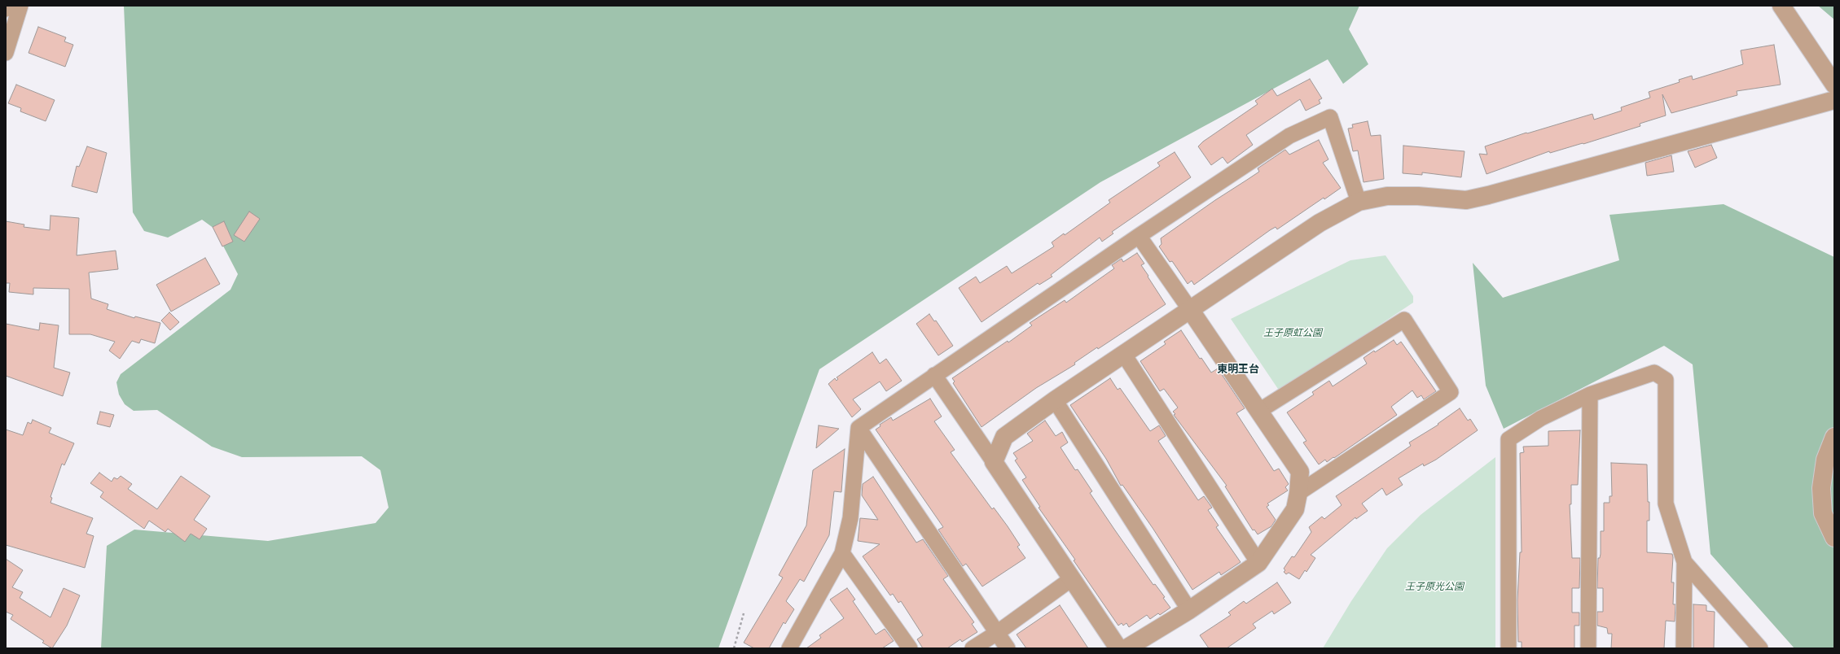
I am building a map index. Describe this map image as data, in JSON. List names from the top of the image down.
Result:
{
  "districts": ["東明王台"],
  "parks": ["王子原虹公園", "王子原光公園"]
}
